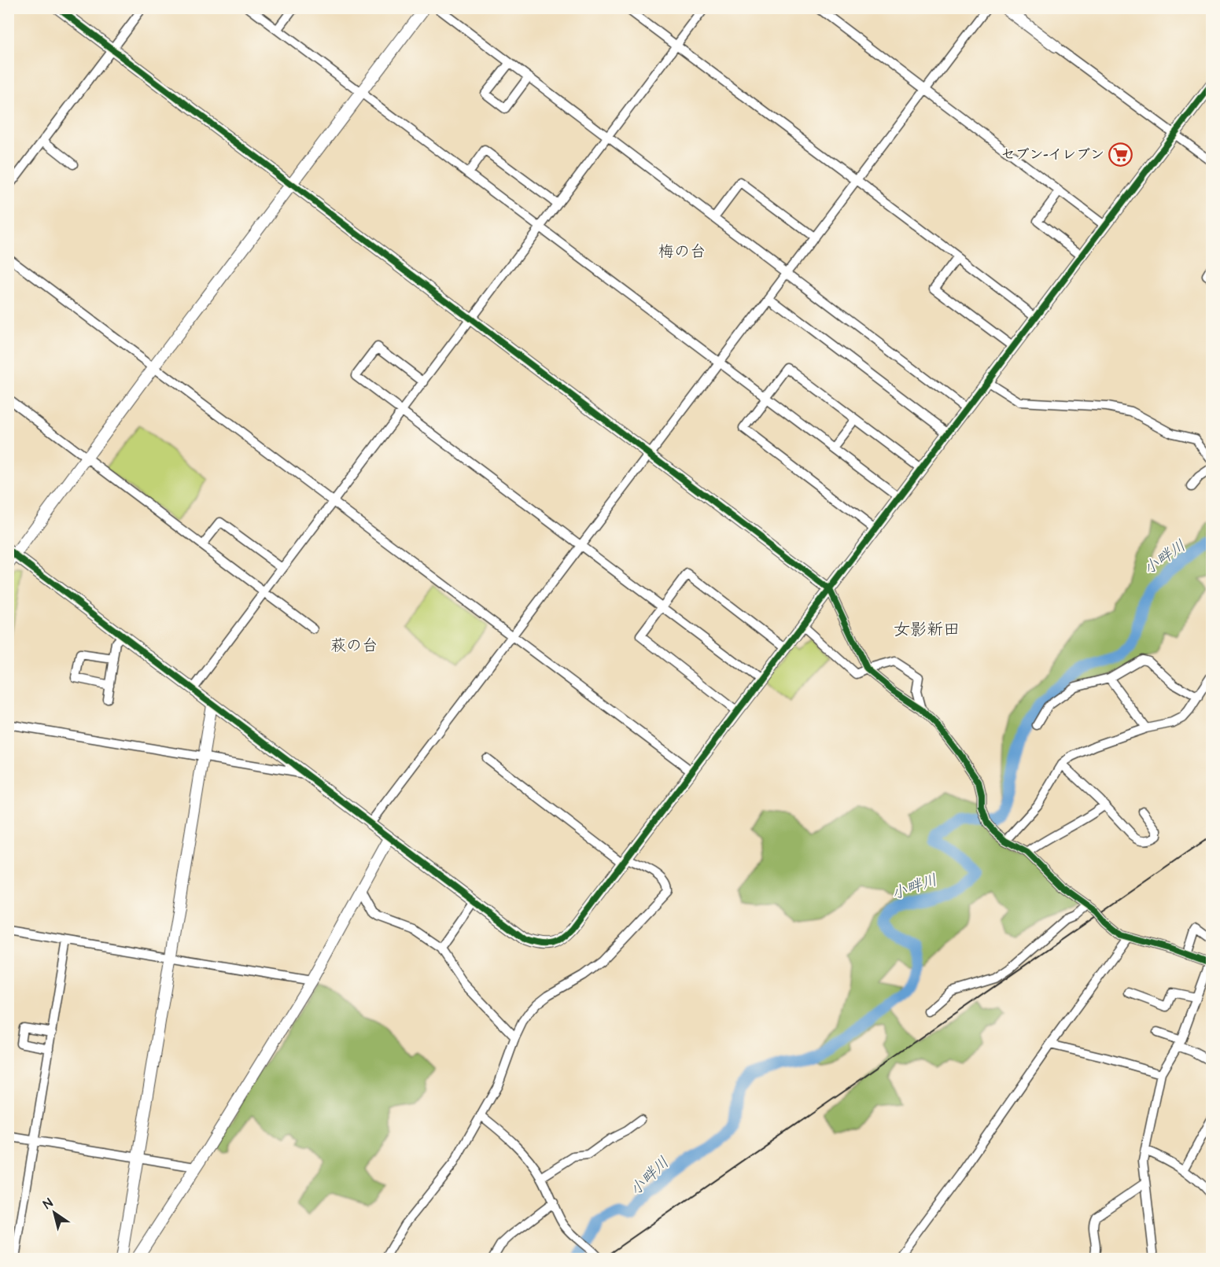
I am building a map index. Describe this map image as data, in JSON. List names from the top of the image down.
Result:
{
  "districts": ["梅の台", "女影新田", "萩の台"],
  "water": ["小畔川"],
  "places": {
    "supermarket": ["セブン-イレブン"]
  },
  "north": "top left"
}
